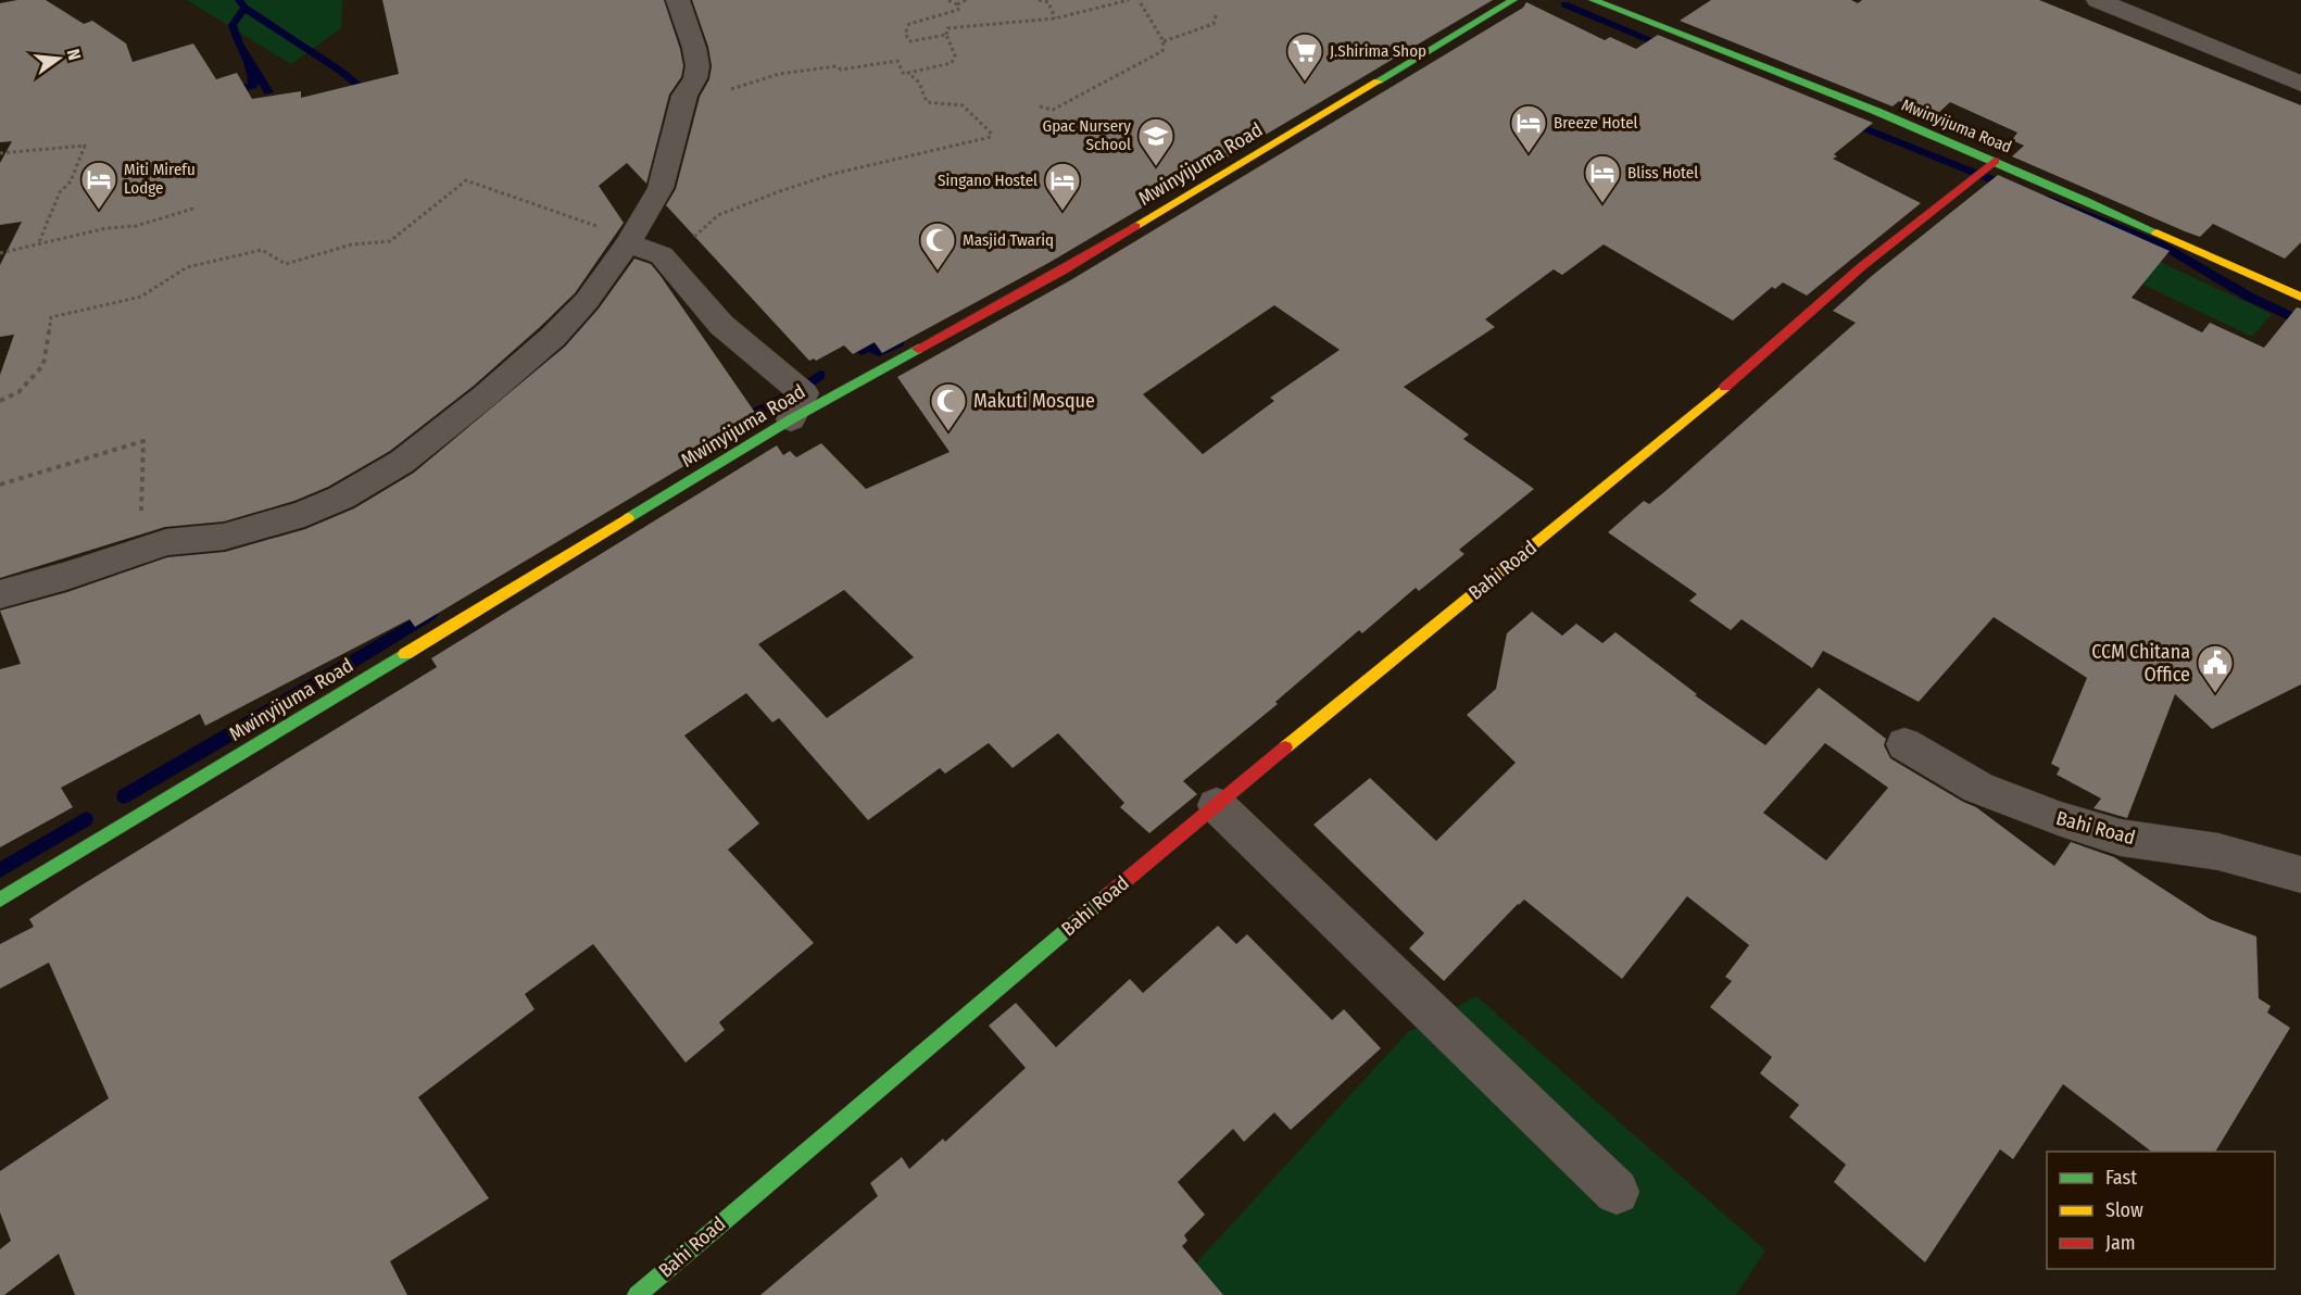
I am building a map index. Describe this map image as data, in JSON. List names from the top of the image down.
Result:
{
  "streets": {
    "street": ["Mwinyijuma Road", "Bahi Road"]
  },
  "crossings": [
    ["Mwinyijuma Road", "Bahi Road"]
  ],
  "places": {
    "supermarket": ["J.Shirima Shop"],
    "hotel": [
      "Breeze Hotel",
      "Bliss Hotel",
      "Miti Mirefu Lodge",
      "Singano Hostel"
    ],
    "school or university": ["Gpac Nursery School"],
    "mosque": ["Masjid Twariq", "Makuti Mosque"],
    "public building": ["CCM Chitana Office"]
  },
  "legend": ["Fast", "Slow", "Jam"],
  "north": "right"
}
